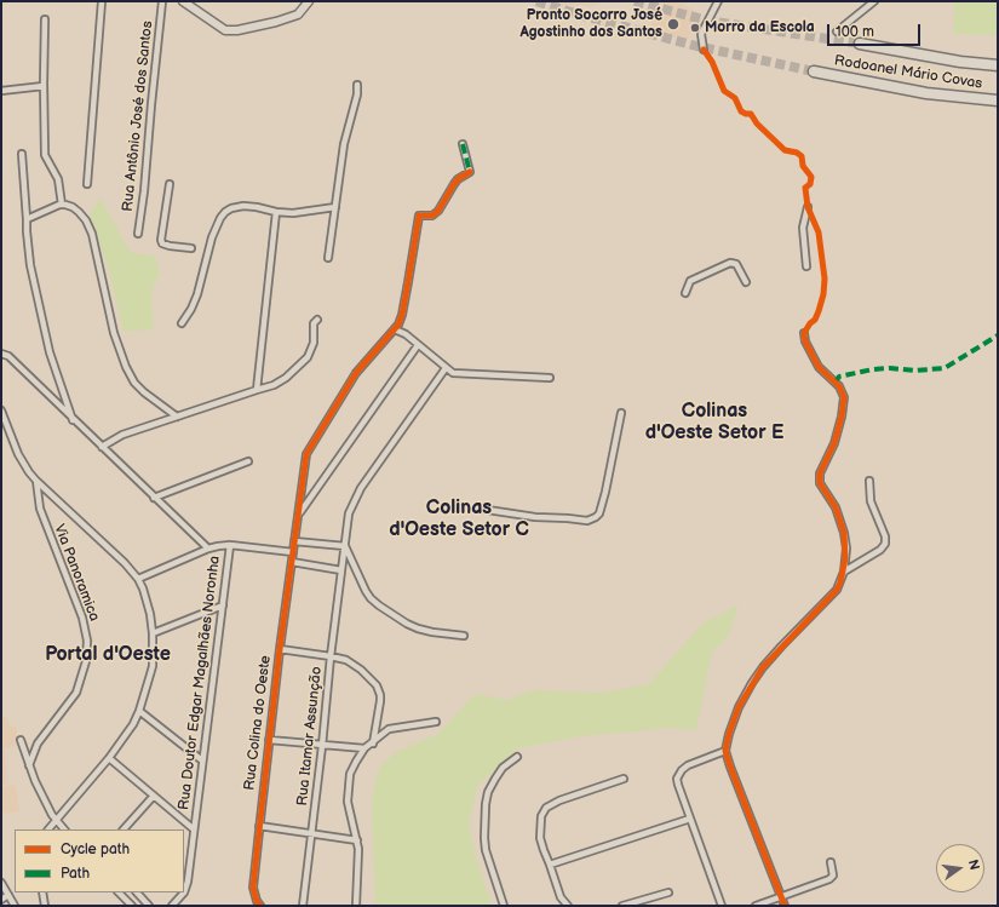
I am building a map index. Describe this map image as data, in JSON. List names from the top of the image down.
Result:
{
  "streets": {
    "highway": ["Rodoanel Mário Covas"],
    "street": [
      "Rua Antônio José dos Santos",
      "Via Panoramica",
      "Rua Doutor Edgar Magalhães Noronha",
      "Rua Colina do Oeste",
      "Rua Itamar Assunção"
    ]
  },
  "districts": ["Colinas d'Oeste Setor E", "Colinas d'Oeste Setor C", "Portal d'Oeste"],
  "places": ["Pronto Socorro José Agostinho dos Santos", "Morro da Escola"],
  "legend": ["Cycle path", "Path"],
  "scale_bar": "100 m",
  "north": "right"
}
